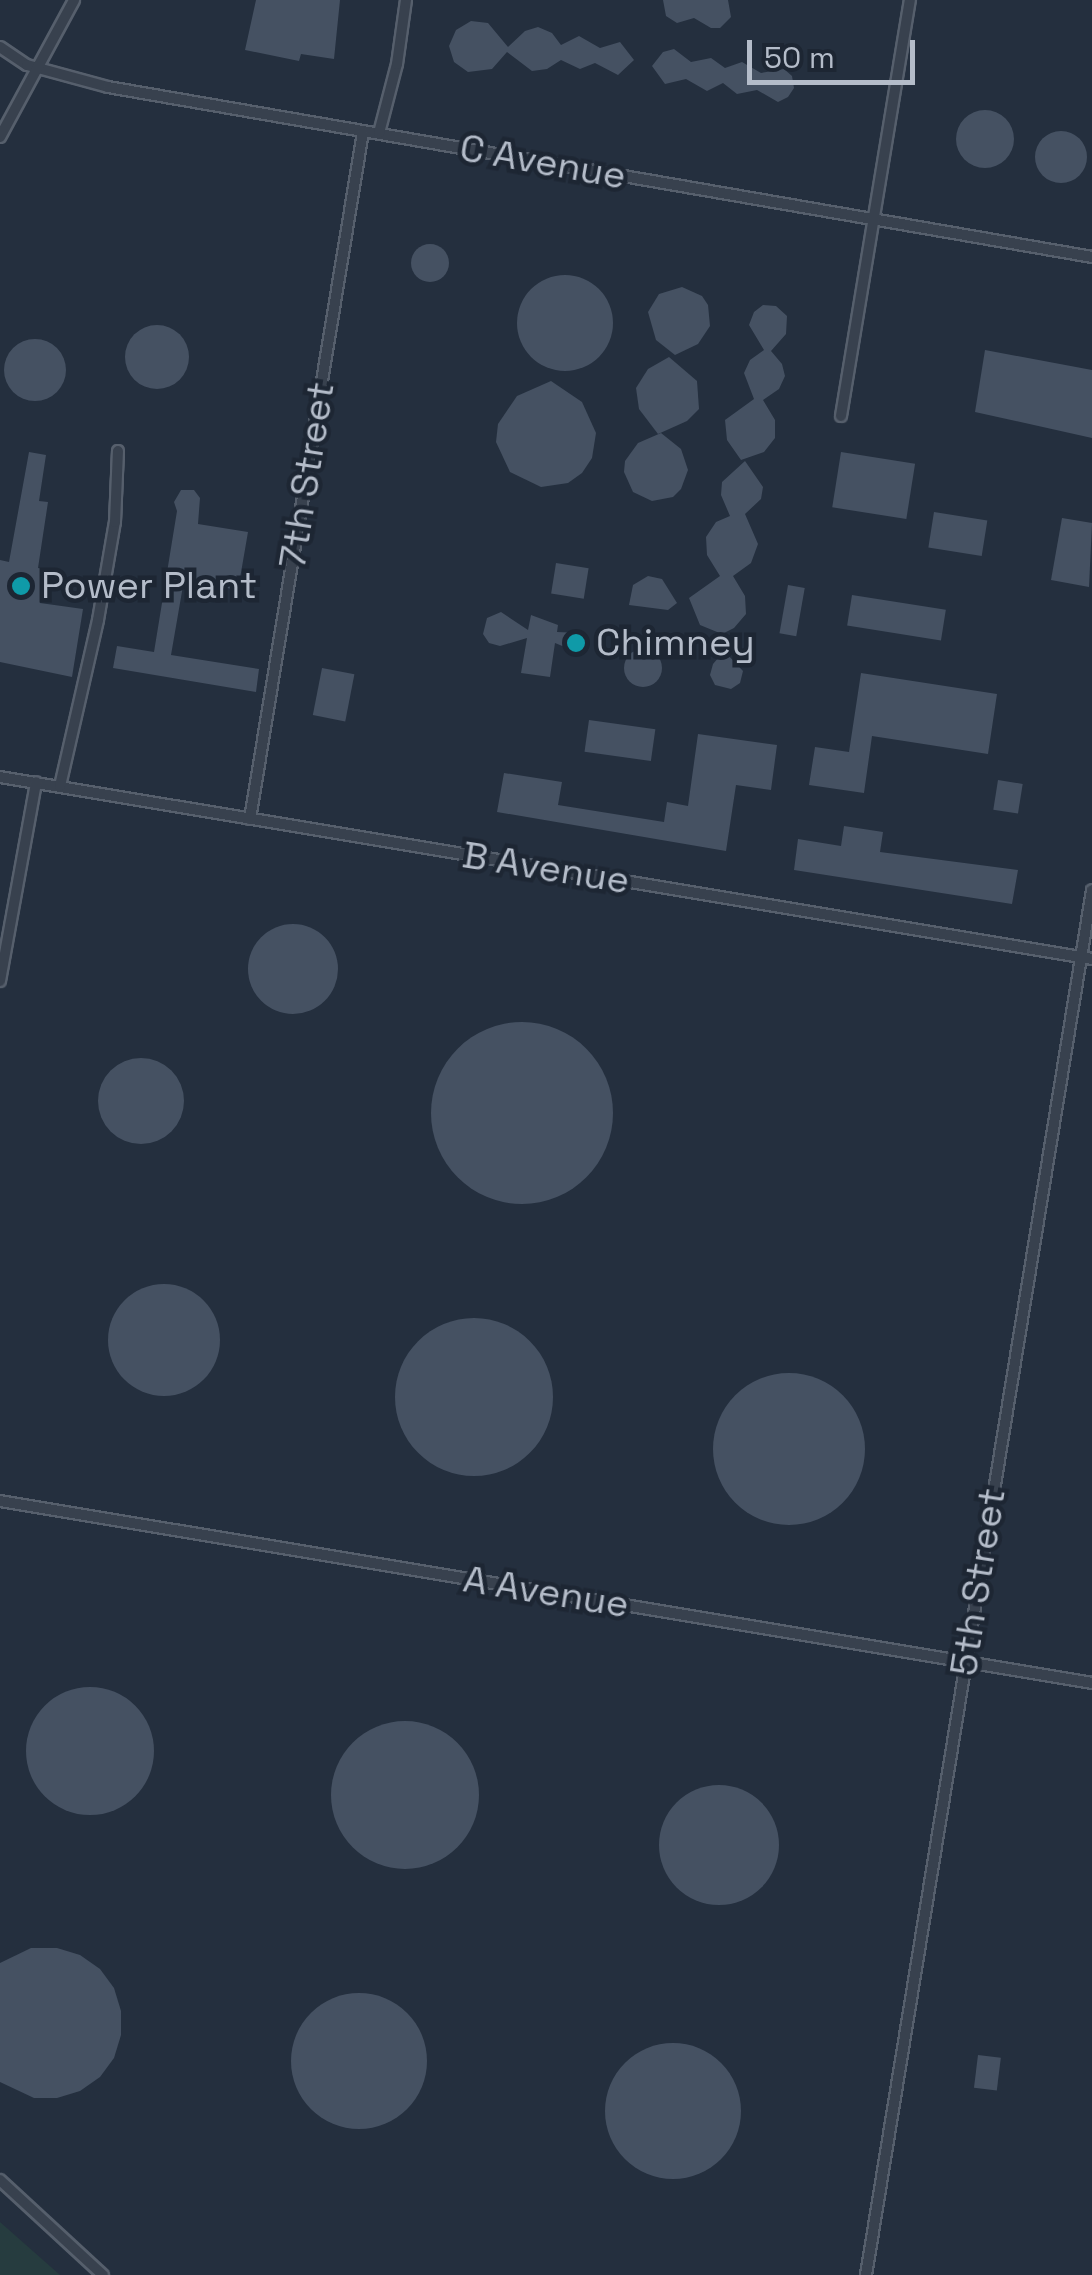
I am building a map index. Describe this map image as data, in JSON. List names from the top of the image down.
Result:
{
  "streets": {
    "lane": [
      "C Avenue",
      "7th Street",
      "B Avenue",
      "5th Street",
      "A Avenue"
    ]
  },
  "crossings": [
    ["C Avenue", "7th Street"],
    ["7th Street", "B Avenue"],
    ["B Avenue", "5th Street"],
    ["5th Street", "A Avenue"]
  ],
  "places": ["Power Plant", "Chimney"],
  "scale_bar": "50 m"
}
